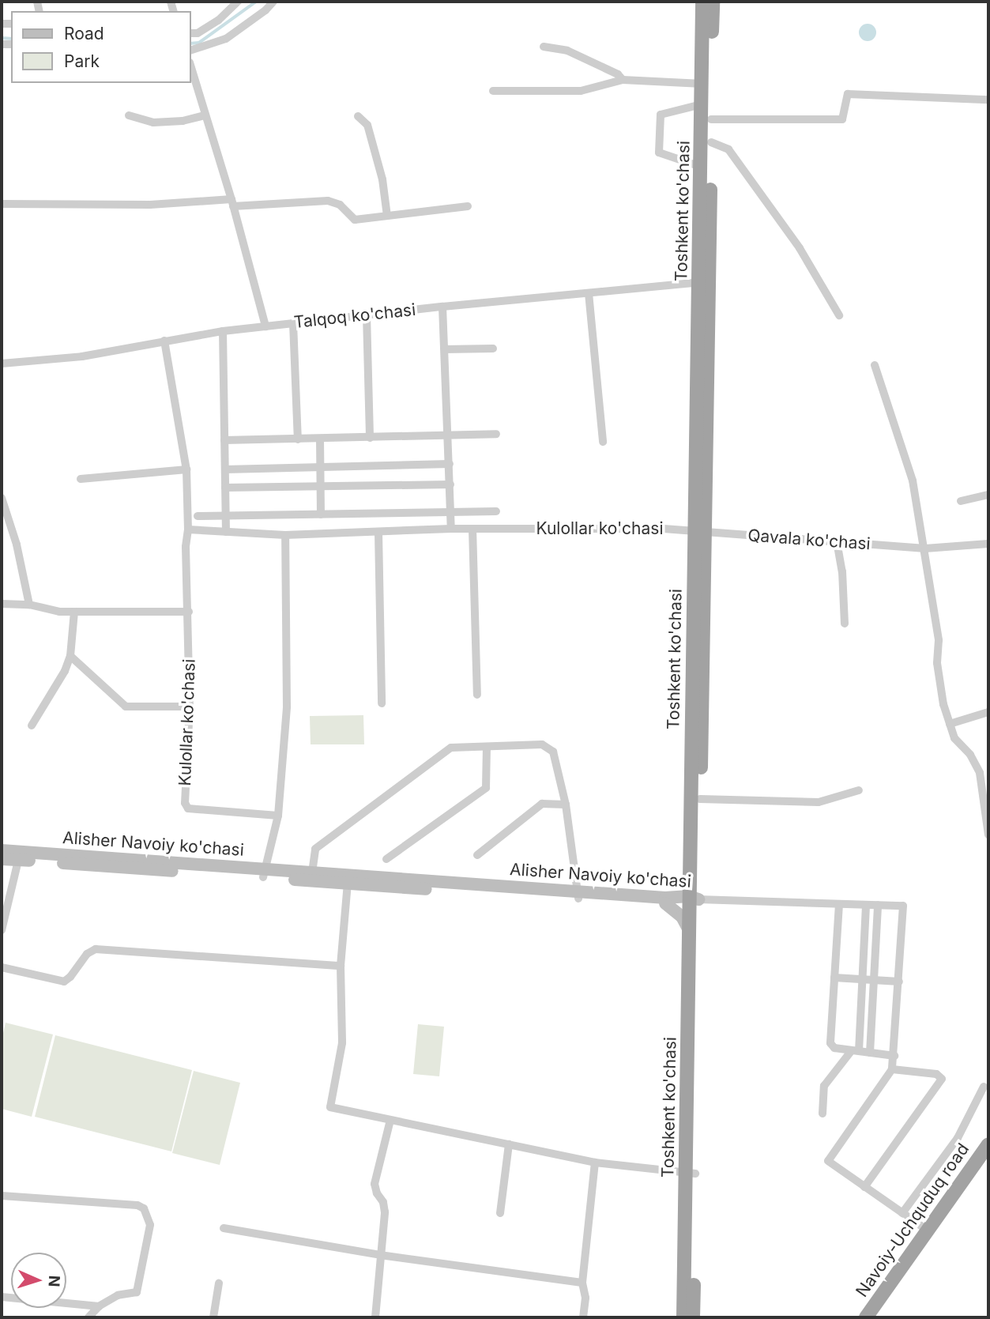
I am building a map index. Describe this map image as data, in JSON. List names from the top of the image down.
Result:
{
  "streets": {
    "highway": ["Toshkent ko'chasi", "Navoiy-Uchquduq road"],
    "main road": ["Alisher Navoiy ko'chasi"],
    "street": ["Talqoq ko'chasi", "Kulollar ko'chasi", "Qavala ko'chasi"]
  },
  "crossings": [
    ["Toshkent ko'chasi", "Talqoq ko'chasi"],
    ["Toshkent ko'chasi", "Kulollar ko'chasi"],
    ["Toshkent ko'chasi", "Qavala ko'chasi"],
    ["Toshkent ko'chasi", "Alisher Navoiy ko'chasi"],
    ["Talqoq ko'chasi", "Kulollar ko'chasi"],
    ["Kulollar ko'chasi", "Qavala ko'chasi"]
  ],
  "legend": ["Road", "Park"],
  "north": "right"
}
